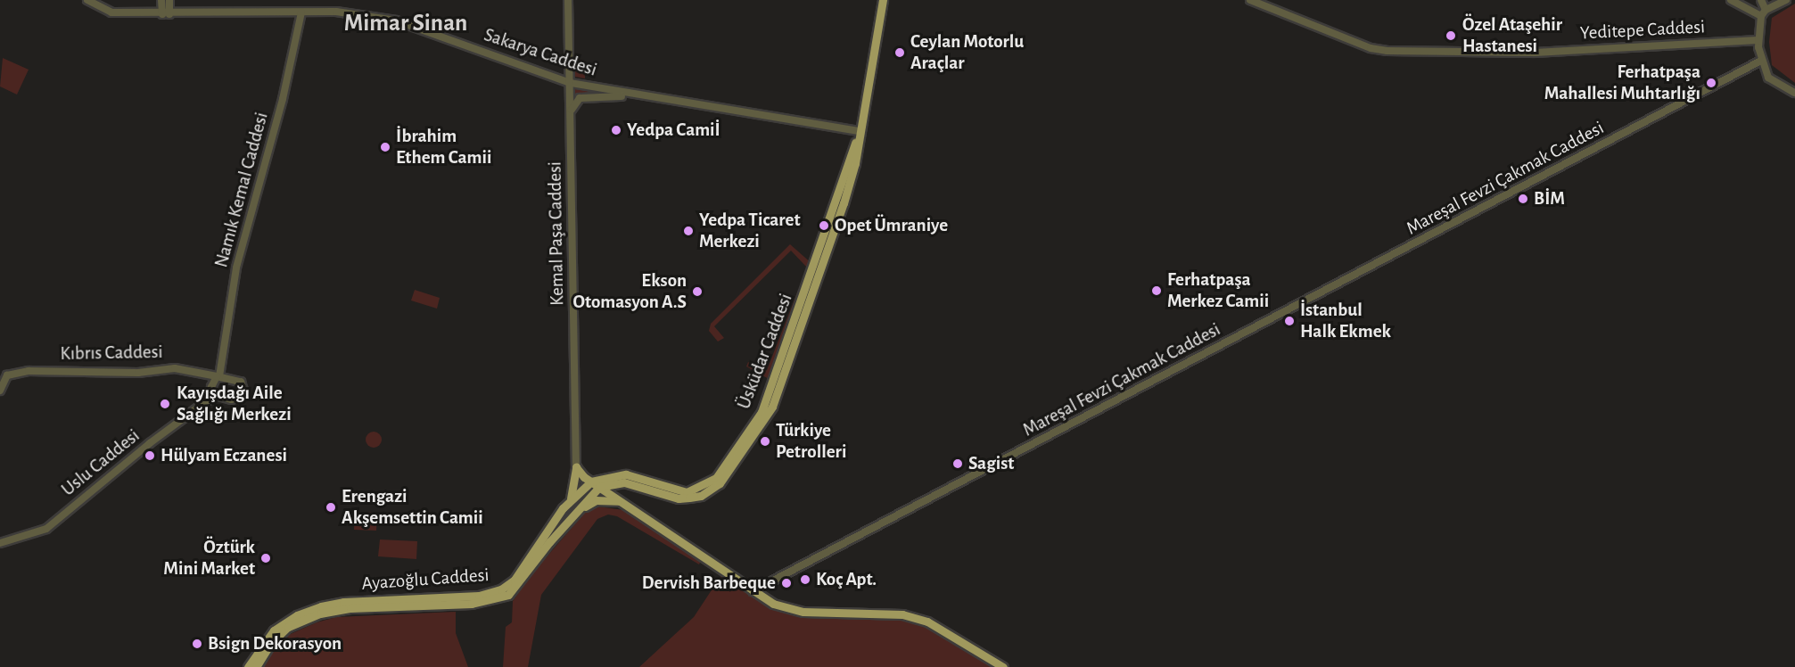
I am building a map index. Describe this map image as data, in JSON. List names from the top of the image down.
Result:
{
  "streets": {
    "main road": ["Üsküdar Caddesi", "Ayazoğlu Caddesi"],
    "street": [
      "Yeditepe Caddesi",
      "Sakarya Caddesi",
      "Mareşal Fevzi Çakmak Caddesi",
      "Namık Kemal Caddesi",
      "Kemal Paşa Caddesi",
      "Kıbrıs Caddesi",
      "Uslu Caddesi"
    ]
  },
  "crossings": [
    ["Sakarya Caddesi", "Namık Kemal Caddesi"],
    ["Sakarya Caddesi", "Kemal Paşa Caddesi"],
    ["Sakarya Caddesi", "Üsküdar Caddesi"],
    ["Namık Kemal Caddesi", "Kıbrıs Caddesi"],
    ["Namık Kemal Caddesi", "Uslu Caddesi"],
    ["Üsküdar Caddesi", "Ayazoğlu Caddesi"],
    ["Kıbrıs Caddesi", "Uslu Caddesi"]
  ],
  "districts": ["Mimar Sinan"],
  "places": [
    "Özel Ataşehir Hastanesi",
    "Ceylan Motorlu Araçlar",
    "Ferhatpaşa Mahallesi Muhtarlığı",
    "Yedpa Camiİ",
    "İbrahim Ethem Camii",
    "BİM",
    "Opet Ümraniye",
    "Yedpa Ticaret Merkezi",
    "Ferhatpaşa Merkez Camii",
    "Ekson Otomasyon A.S",
    "İstanbul Halk Ekmek",
    "Kayışdağı Aile Sağlığı Merkezi",
    "Türkiye Petrolleri",
    "Hülyam Eczanesi",
    "Sagist",
    "Erengazi Akşemsettin Camii",
    "Öztürk Mini Market",
    "Koç Apt.",
    "Dervish Barbeque",
    "Bsign Dekorasyon"
  ]
}
